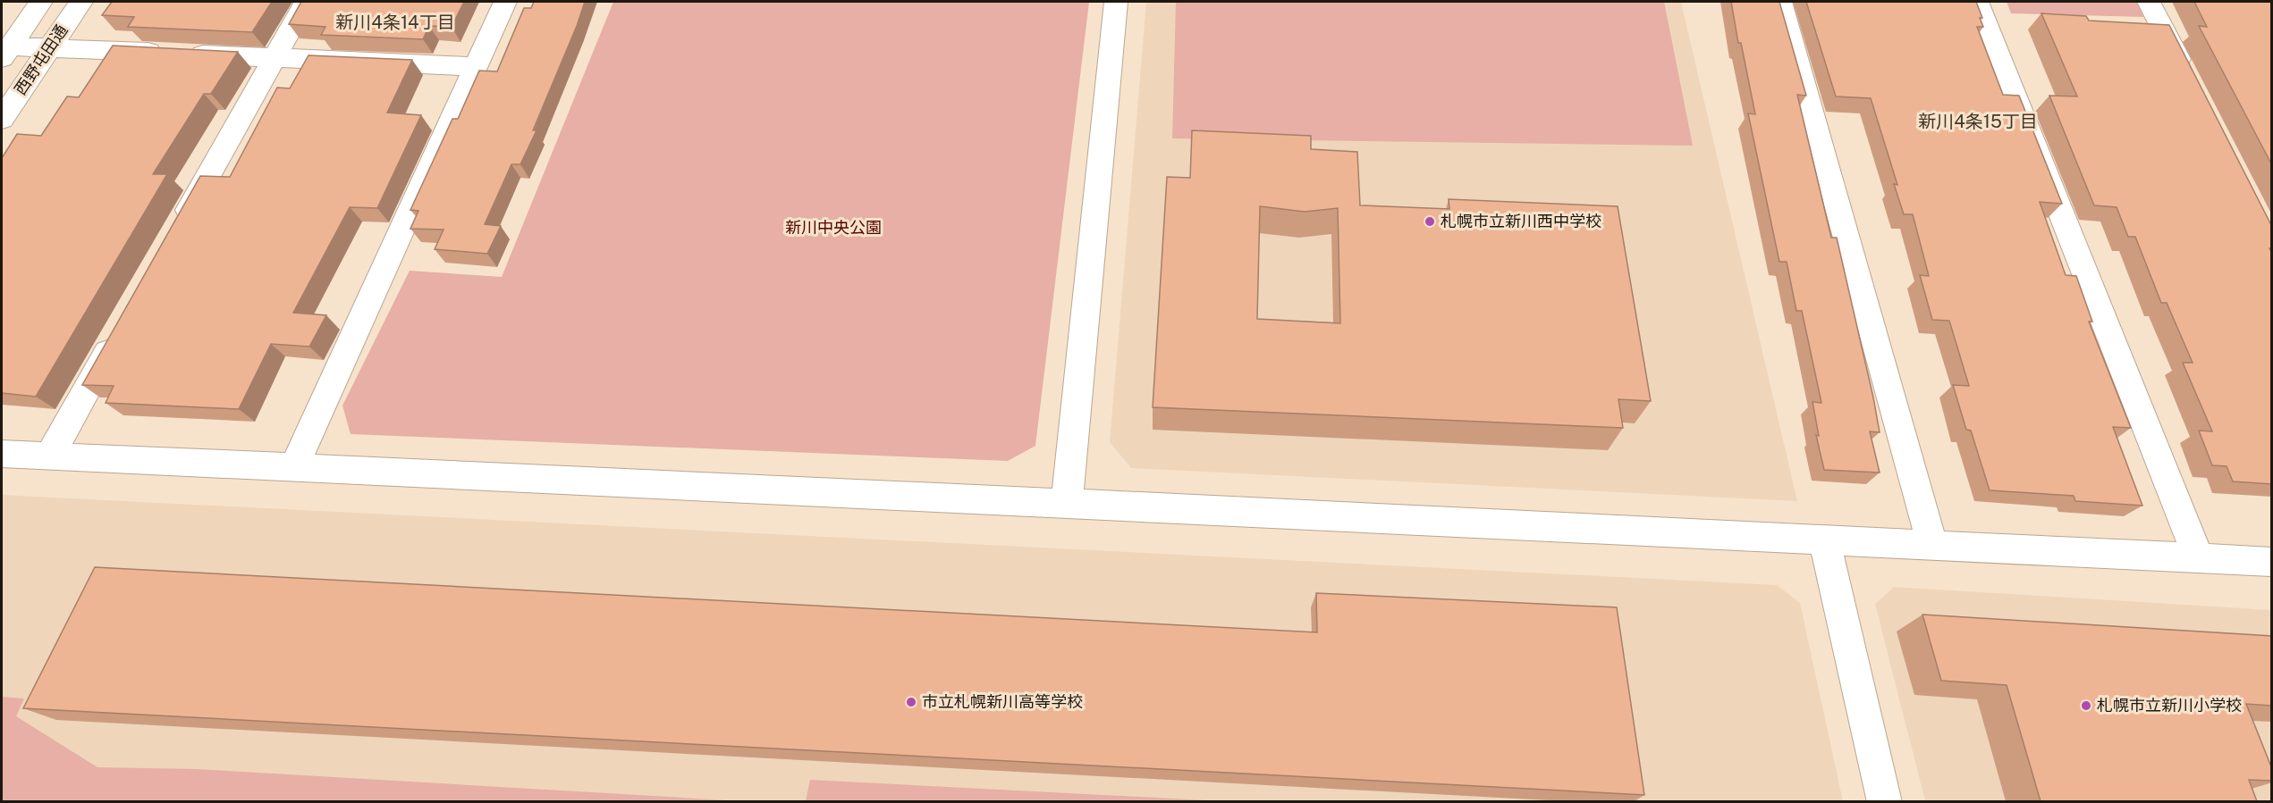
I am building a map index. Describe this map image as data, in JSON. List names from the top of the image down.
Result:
{
  "streets": {
    "street": ["西野屯田通"]
  },
  "districts": ["新川4条14丁目", "新川4条15丁目"],
  "parks": ["新川中央公園"],
  "places": ["札幌市立新川西中学校", "市立札幌新川高等学校", "札幌市立新川小学校"]
}
